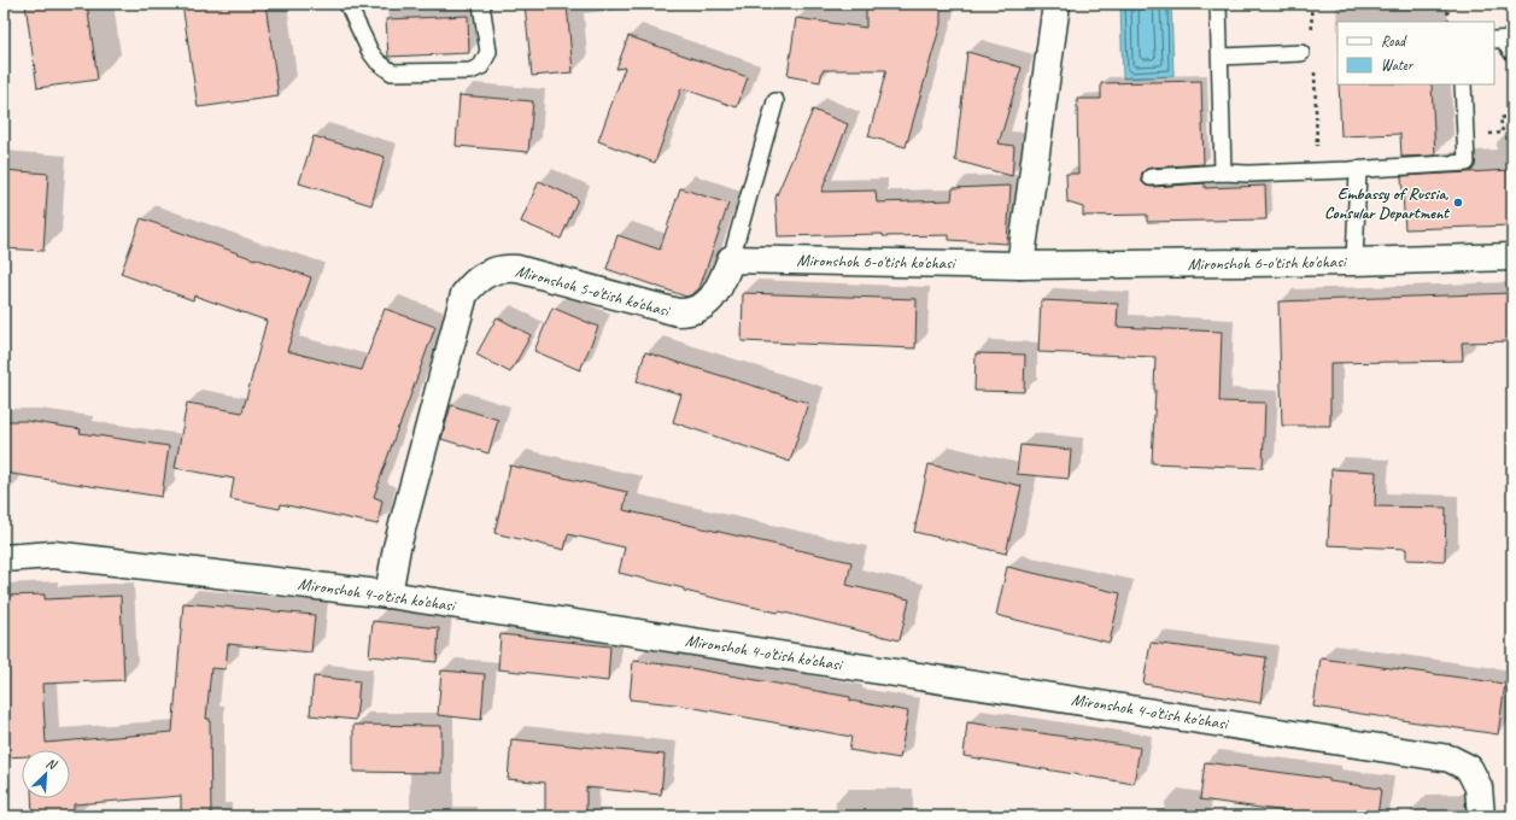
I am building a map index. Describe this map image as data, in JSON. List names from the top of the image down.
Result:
{
  "streets": {
    "street": ["Mironshoh 6-o'tish ko'chasi", "Mironshoh 5-o'tish ko'chasi", "Mironshoh 4-o'tish ko'chasi"]
  },
  "crossings": [
    ["Mironshoh 6-o'tish ko'chasi", "Mironshoh 5-o'tish ko'chasi"],
    ["Mironshoh 5-o'tish ko'chasi", "Mironshoh 4-o'tish ko'chasi"]
  ],
  "places": ["Embassy of Russia, Consular Department"],
  "legend": ["Road", "Water"],
  "north": "top right"
}
